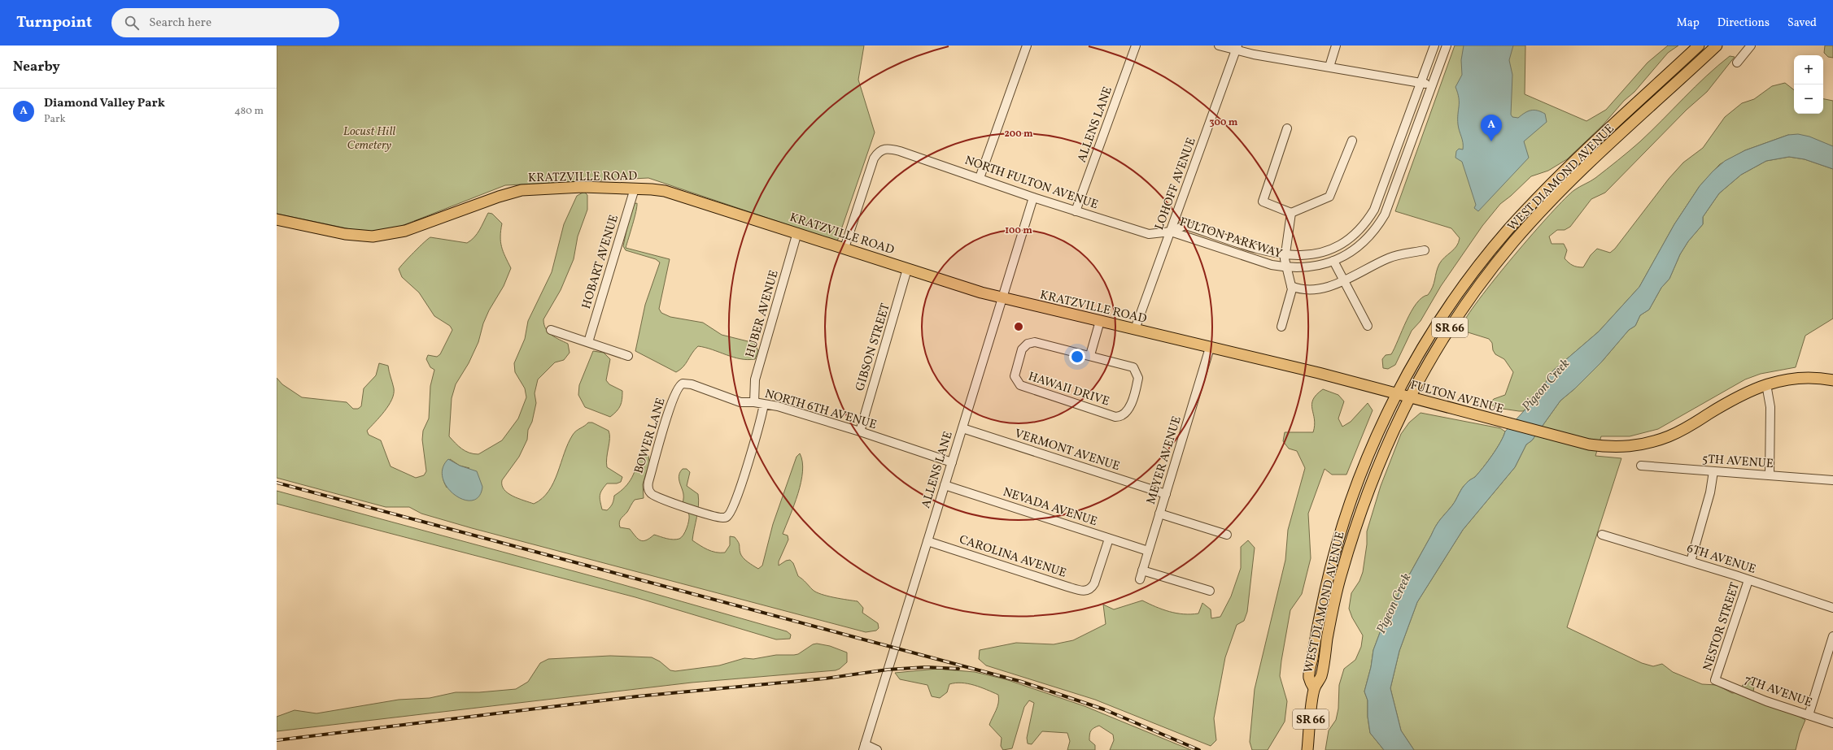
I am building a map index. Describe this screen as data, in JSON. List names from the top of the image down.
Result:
{
  "streets": {
    "main road": [
      "KRATZVILLE ROAD",
      "WEST DIAMOND AVENUE",
      "SR 66",
      "FULTON AVENUE"
    ],
    "street": [
      "ALLENS LANE",
      "NORTH FULTON AVENUE",
      "LOHOFF AVENUE",
      "FULTON PARKWAY",
      "HOBART AVENUE",
      "HUBER AVENUE",
      "GIBSON STREET",
      "HAWAII DRIVE",
      "NORTH 6TH AVENUE",
      "BOWER LANE",
      "VERMONT AVENUE",
      "MEYER AVENUE",
      "5TH AVENUE",
      "NEVADA AVENUE",
      "CAROLINA AVENUE",
      "6TH AVENUE",
      "NESTOR STREET",
      "7TH AVENUE"
    ]
  },
  "crossings": [
    ["ALLENS LANE", "KRATZVILLE ROAD"],
    ["ALLENS LANE", "NORTH FULTON AVENUE"],
    ["ALLENS LANE", "NORTH 6TH AVENUE"],
    ["ALLENS LANE", "VERMONT AVENUE"],
    ["ALLENS LANE", "NEVADA AVENUE"],
    ["ALLENS LANE", "CAROLINA AVENUE"],
    ["KRATZVILLE ROAD", "WEST DIAMOND AVENUE"],
    ["KRATZVILLE ROAD", "NORTH FULTON AVENUE"],
    ["KRATZVILLE ROAD", "LOHOFF AVENUE"],
    ["KRATZVILLE ROAD", "HOBART AVENUE"],
    ["KRATZVILLE ROAD", "HUBER AVENUE"],
    ["KRATZVILLE ROAD", "GIBSON STREET"],
    ["KRATZVILLE ROAD", "FULTON AVENUE"],
    ["KRATZVILLE ROAD", "MEYER AVENUE"],
    ["WEST DIAMOND AVENUE", "FULTON AVENUE"],
    ["NORTH FULTON AVENUE", "LOHOFF AVENUE"],
    ["NORTH FULTON AVENUE", "FULTON PARKWAY"],
    ["LOHOFF AVENUE", "FULTON PARKWAY"],
    ["HUBER AVENUE", "NORTH 6TH AVENUE"],
    ["GIBSON STREET", "NORTH 6TH AVENUE"],
    ["NORTH 6TH AVENUE", "BOWER LANE"],
    ["VERMONT AVENUE", "MEYER AVENUE"],
    ["MEYER AVENUE", "NEVADA AVENUE"],
    ["NEVADA AVENUE", "CAROLINA AVENUE"],
    ["6TH AVENUE", "NESTOR STREET"],
    ["NESTOR STREET", "7TH AVENUE"]
  ],
  "water": ["Pigeon Creek"],
  "parks": ["Locust Hill Cemetery"],
  "page": {
    "header": "Turnpoint",
    "search": "Search here",
    "nav": ["Map", "Directions", "Saved"],
    "heading": "Nearby",
    "map_buttons": ["+", "−"],
    "list": [
      {
        "mark": "A",
        "name": "Diamond Valley Park",
        "note": "Park",
        "value": "480 m"
      }
    ],
    "pins": "A"
  },
  "rings": ["300 m", "200 m", "100 m"]
}
